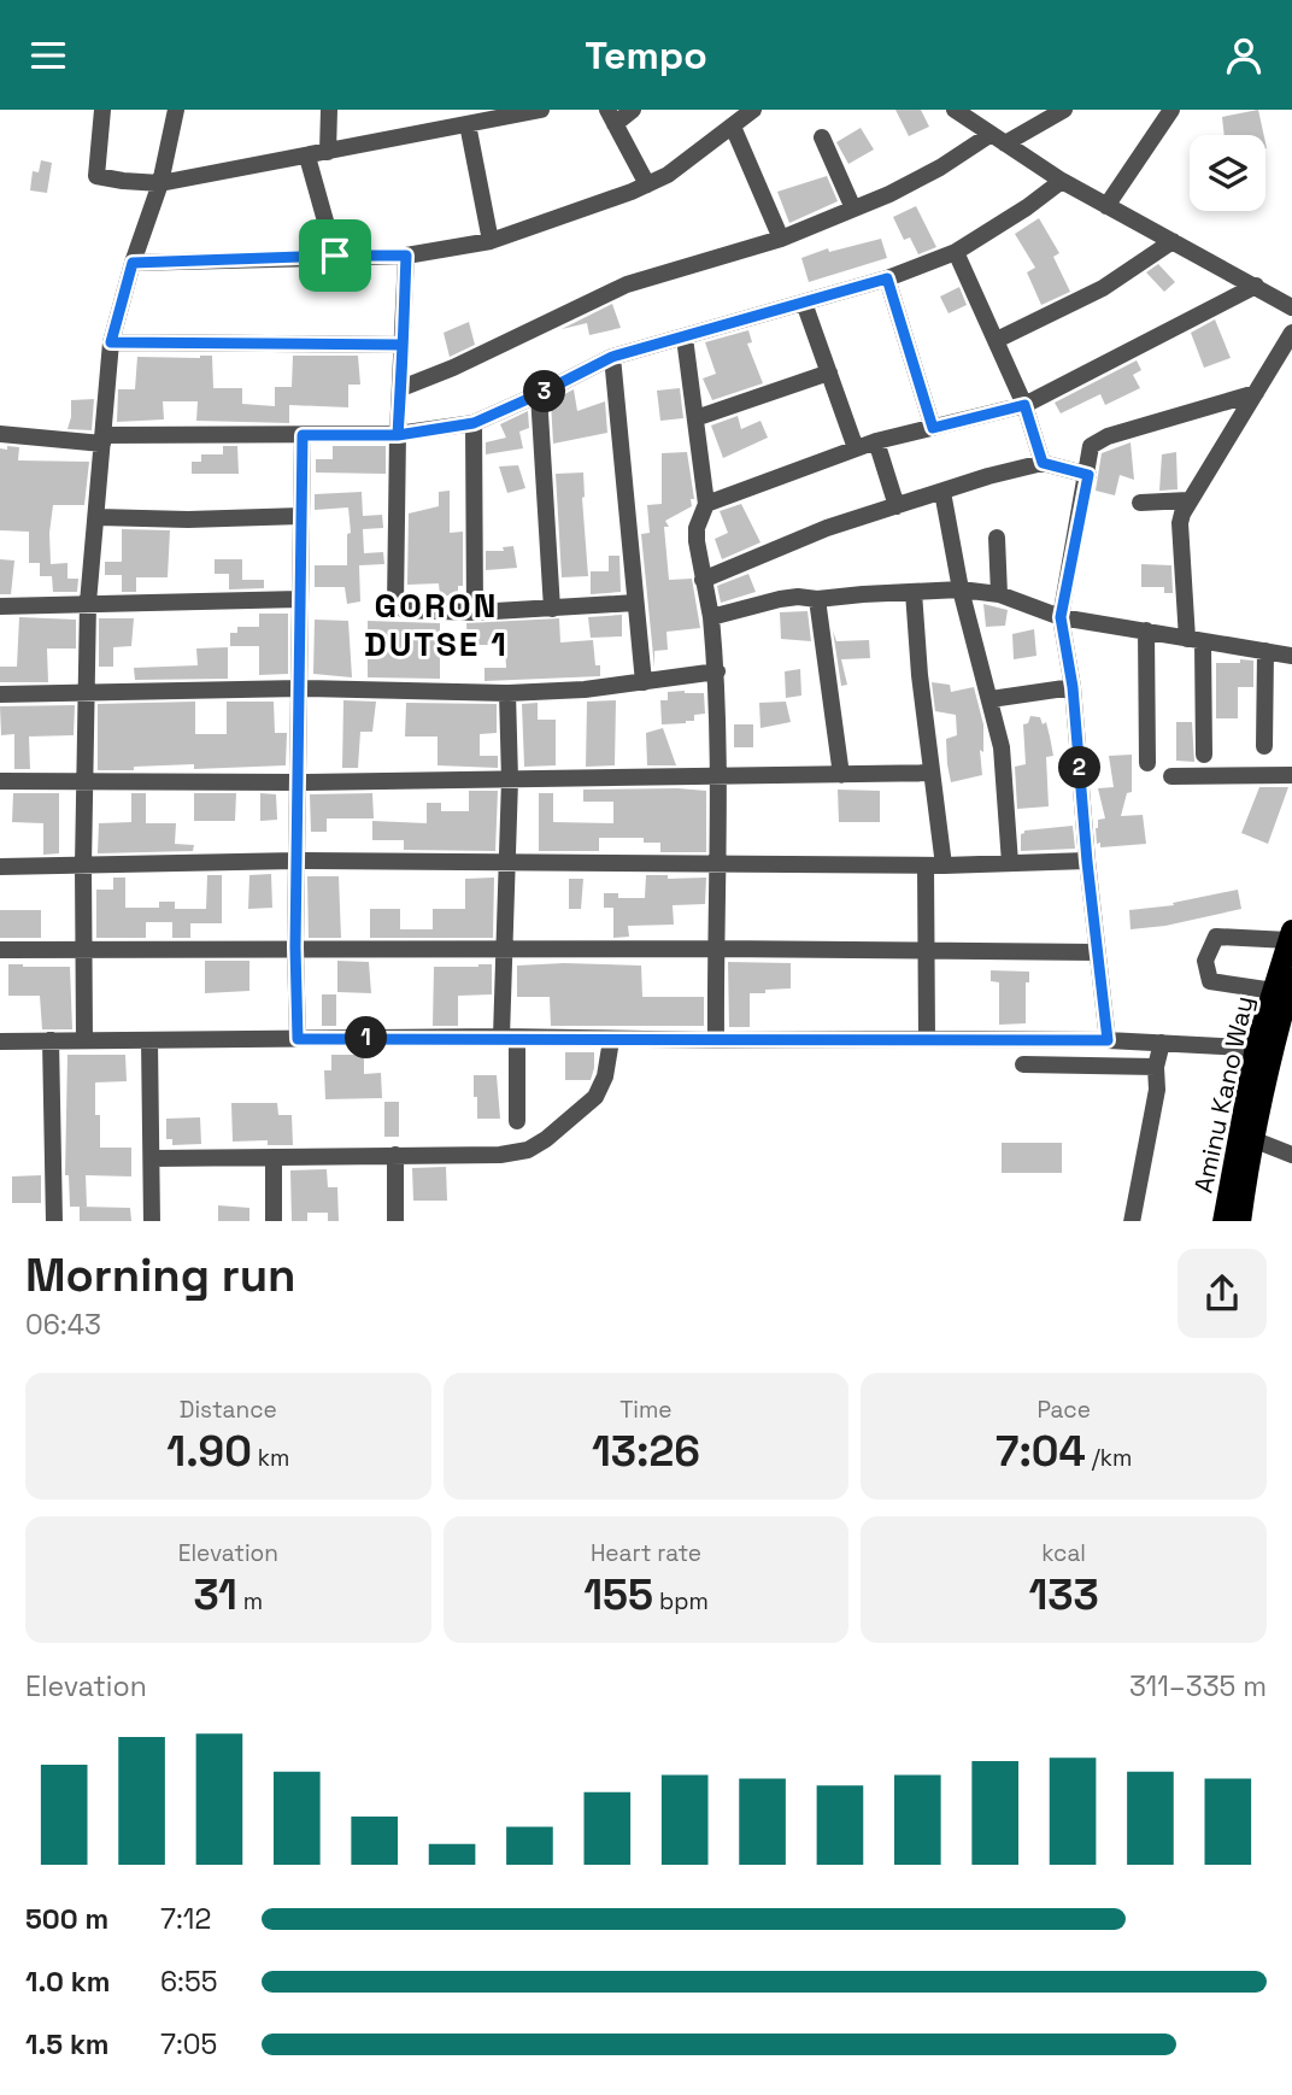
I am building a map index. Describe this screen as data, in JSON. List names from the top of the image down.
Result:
{
  "streets": {
    "main road": ["Aminu Kano Way"]
  },
  "districts": ["GORON DUTSE 1"],
  "page": {
    "header": "Tempo",
    "pins": ["3", "2", "1"],
    "heading": ["Morning run", "06:43"],
    "stats": [
      ["Distance", "1.90 km"],
      ["Time", "13:26"],
      ["Pace", "7:04 /km"],
      ["Elevation", "31 m"],
      ["Heart rate", "155 bpm"],
      ["kcal", "133"]
    ],
    "chart": ["Elevation", "311–335 m"],
    "list": [
      {
        "name": "500 m",
        "note": "7:12"
      },
      {
        "name": "1.0 km",
        "note": "6:55"
      },
      {
        "name": "1.5 km",
        "note": "7:05"
      }
    ]
  }
}
